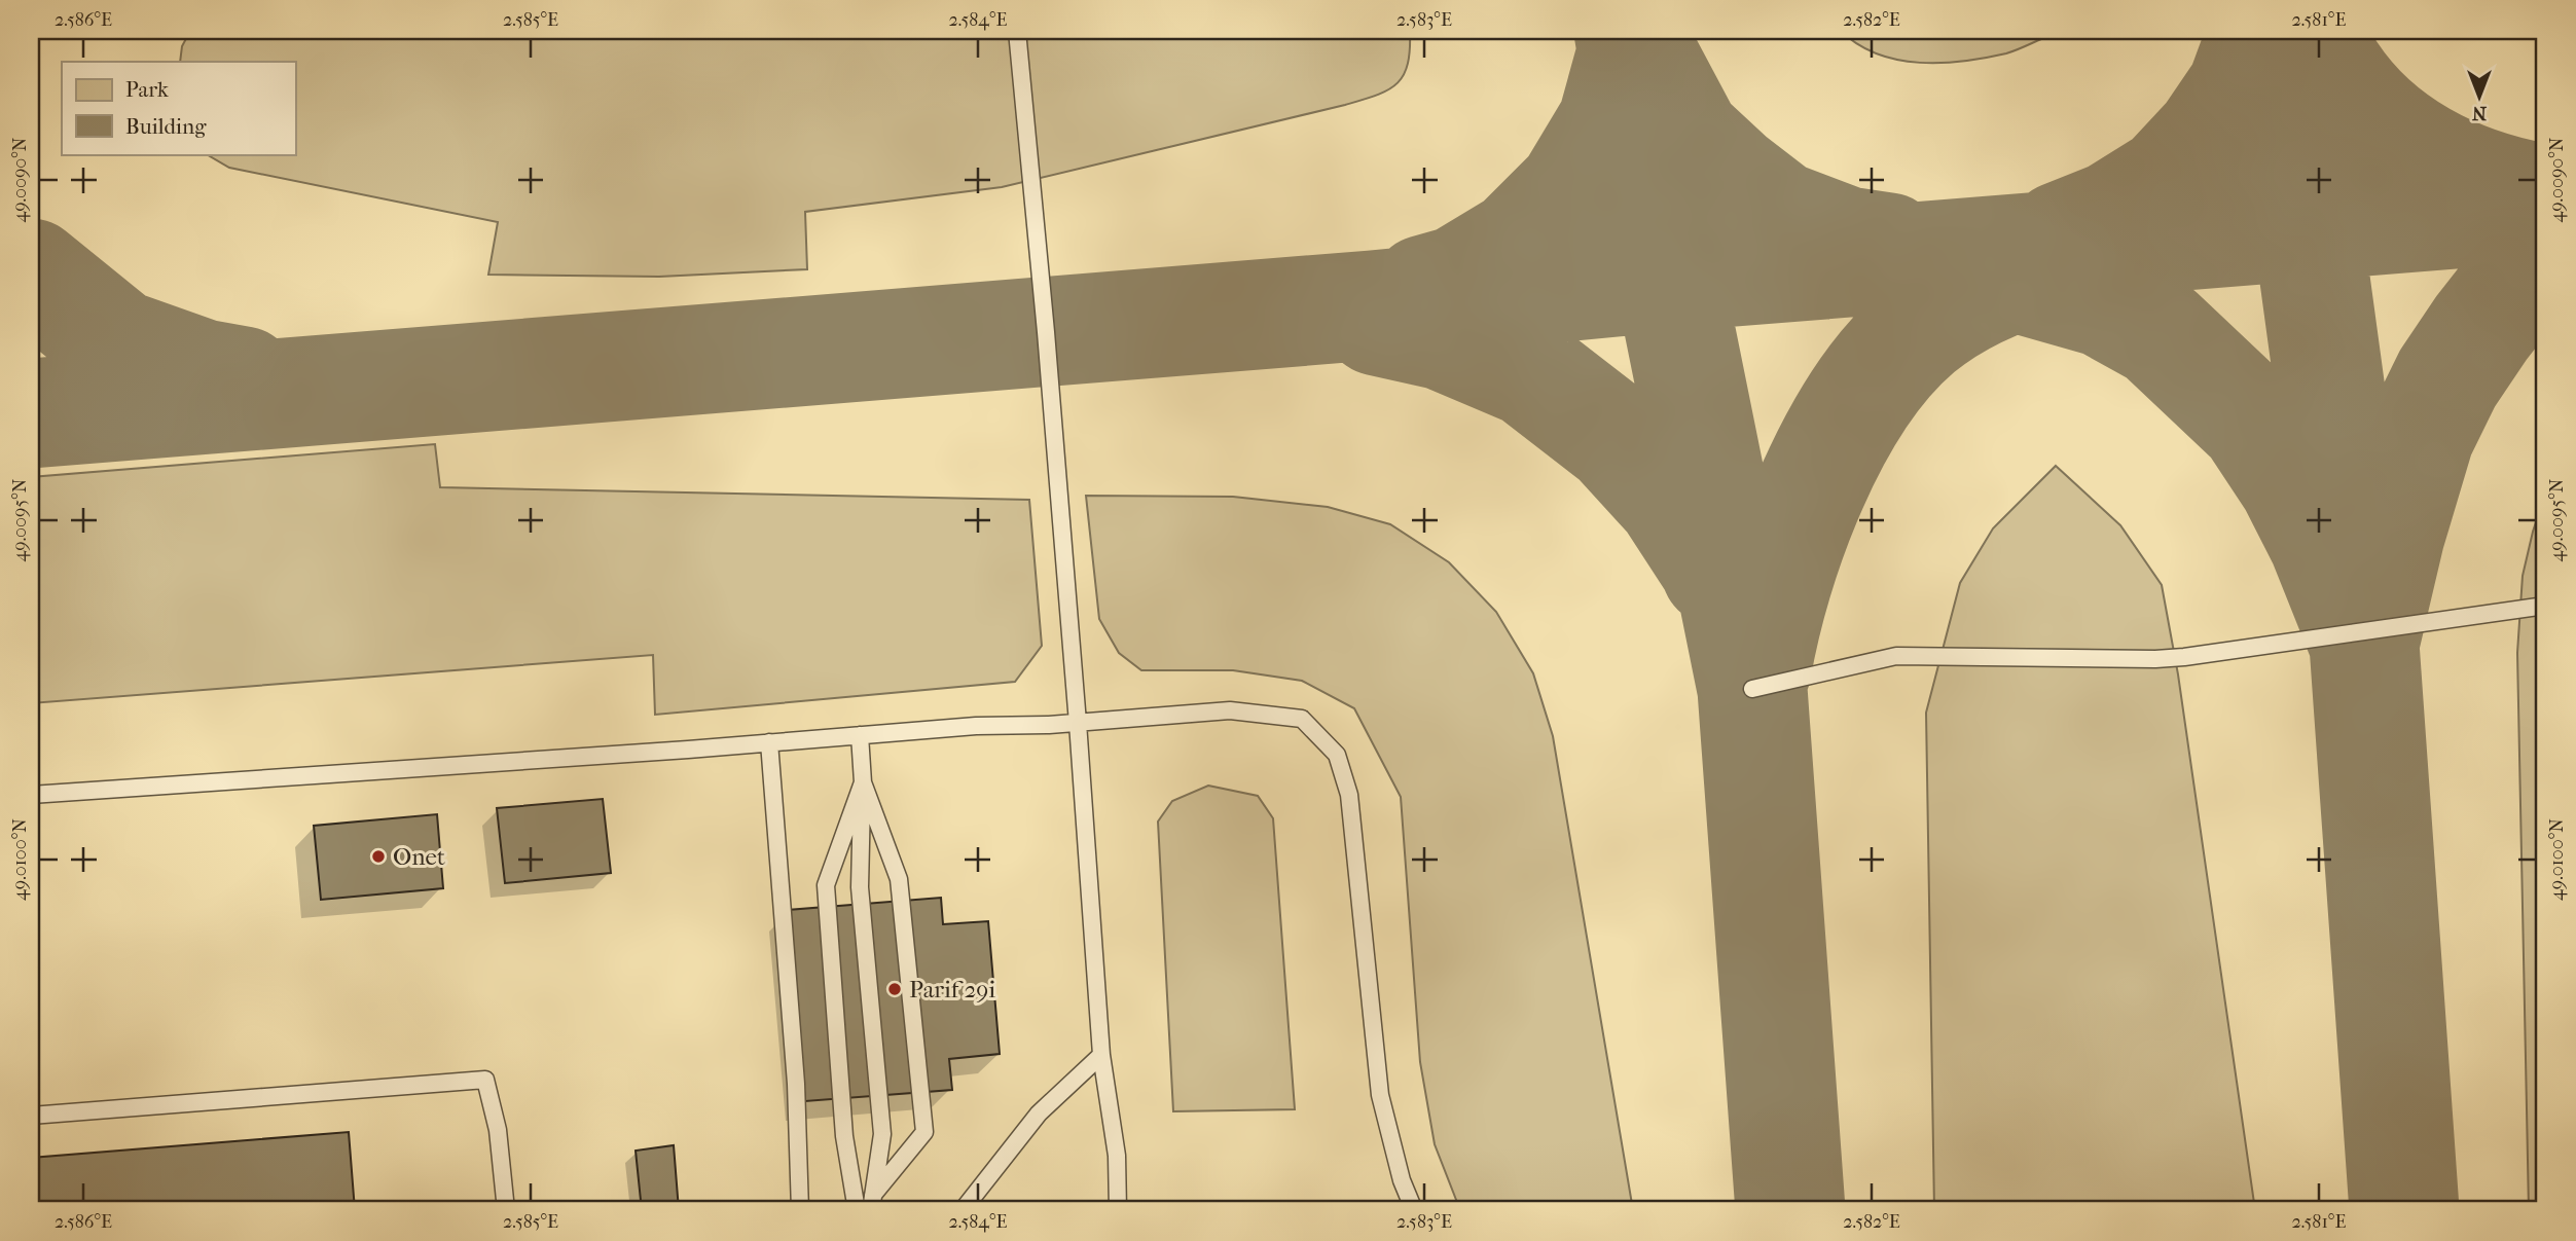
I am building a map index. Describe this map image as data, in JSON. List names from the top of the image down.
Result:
{
  "places": ["Onet", "Parif 29i"],
  "legend": ["Park", "Building"],
  "north": "bottom",
  "coordinates": [
    "2.586°E",
    "2.585°E",
    "2.584°E",
    "2.583°E",
    "2.582°E",
    "2.581°E",
    "49.0090°N",
    "49.0095°N",
    "49.0100°N"
  ]
}
